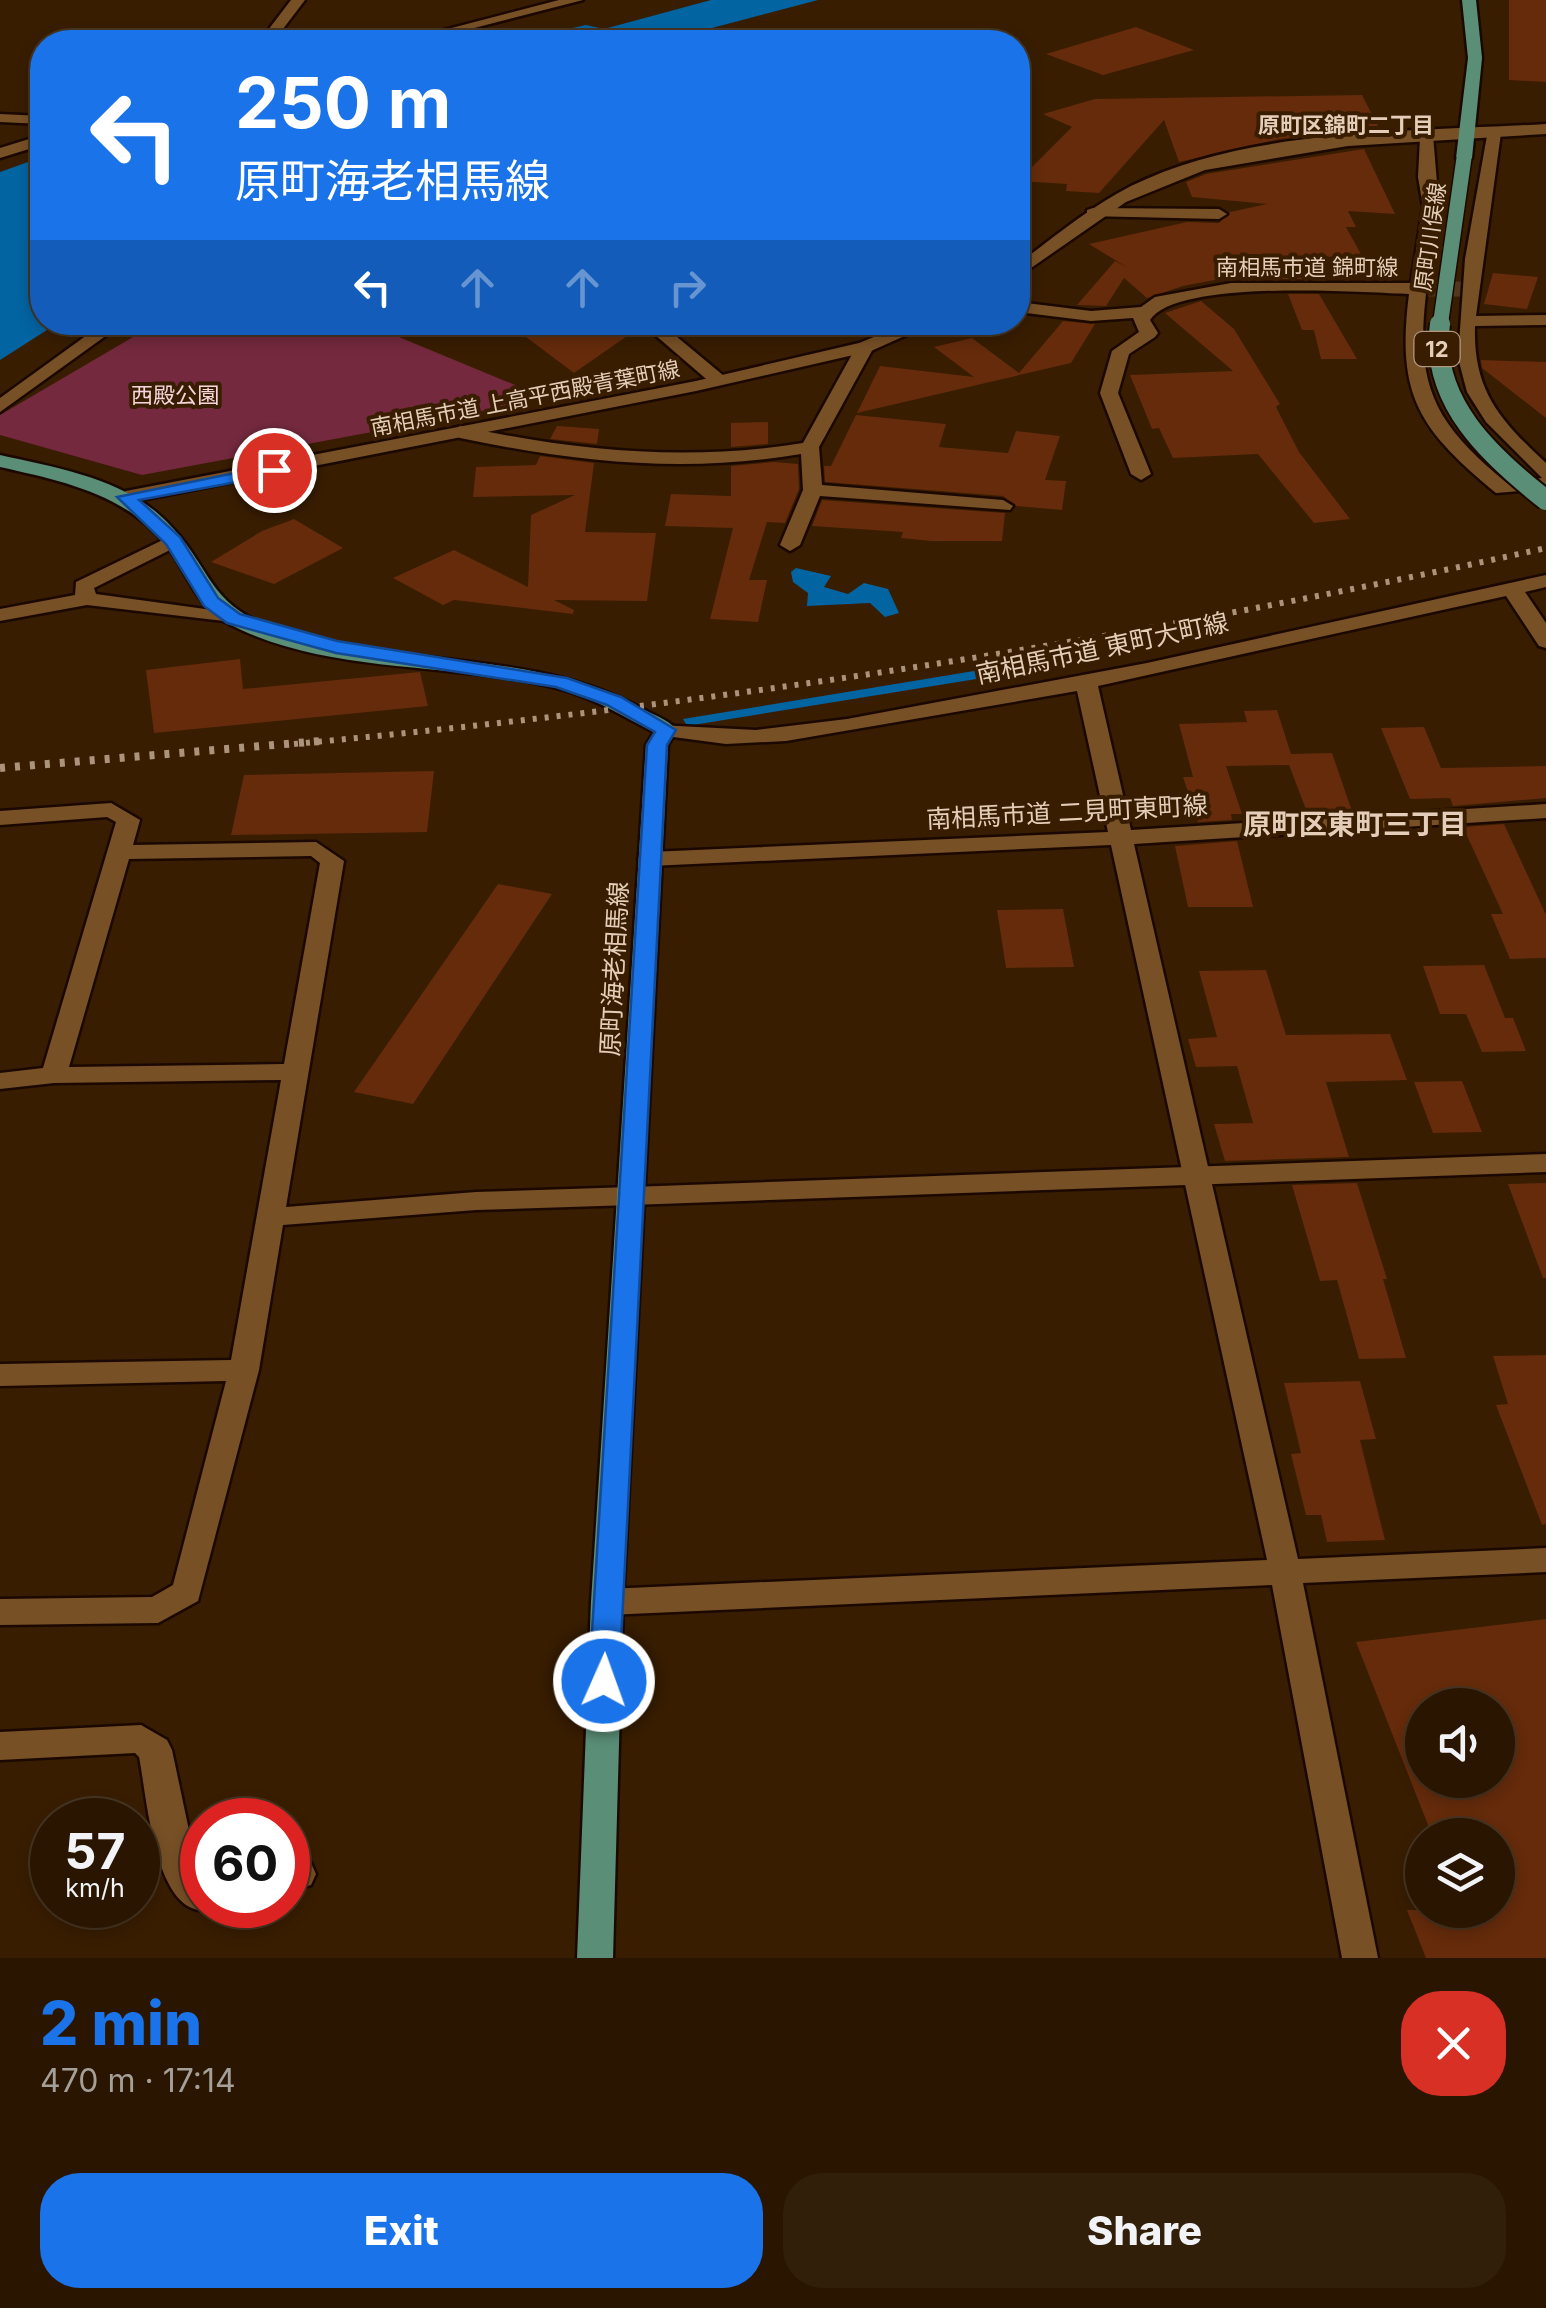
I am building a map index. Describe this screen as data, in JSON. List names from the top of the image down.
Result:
{
  "streets": {
    "main road": ["原町川俣線", "12", "原町海老相馬線"],
    "street": [
      "南相馬市道 錦町線",
      "南相馬市道 上高平西殿青葉町線",
      "南相馬市道 東町大町線",
      "南相馬市道 二見町東町線"
    ]
  },
  "crossings": [
    ["南相馬市道 東町大町線", "原町海老相馬線"],
    ["南相馬市道 二見町東町線", "原町海老相馬線"]
  ],
  "districts": ["原町区錦町二丁目", "原町区東町三丁目"],
  "parks": ["西殿公園"],
  "page": {
    "turn": ["250 m", "原町海老相馬線"],
    "speed": "57 km/h",
    "limit": "60",
    "heading": ["2 min", "470 m · 17:14"],
    "buttons": ["Exit", "Share"]
  }
}
